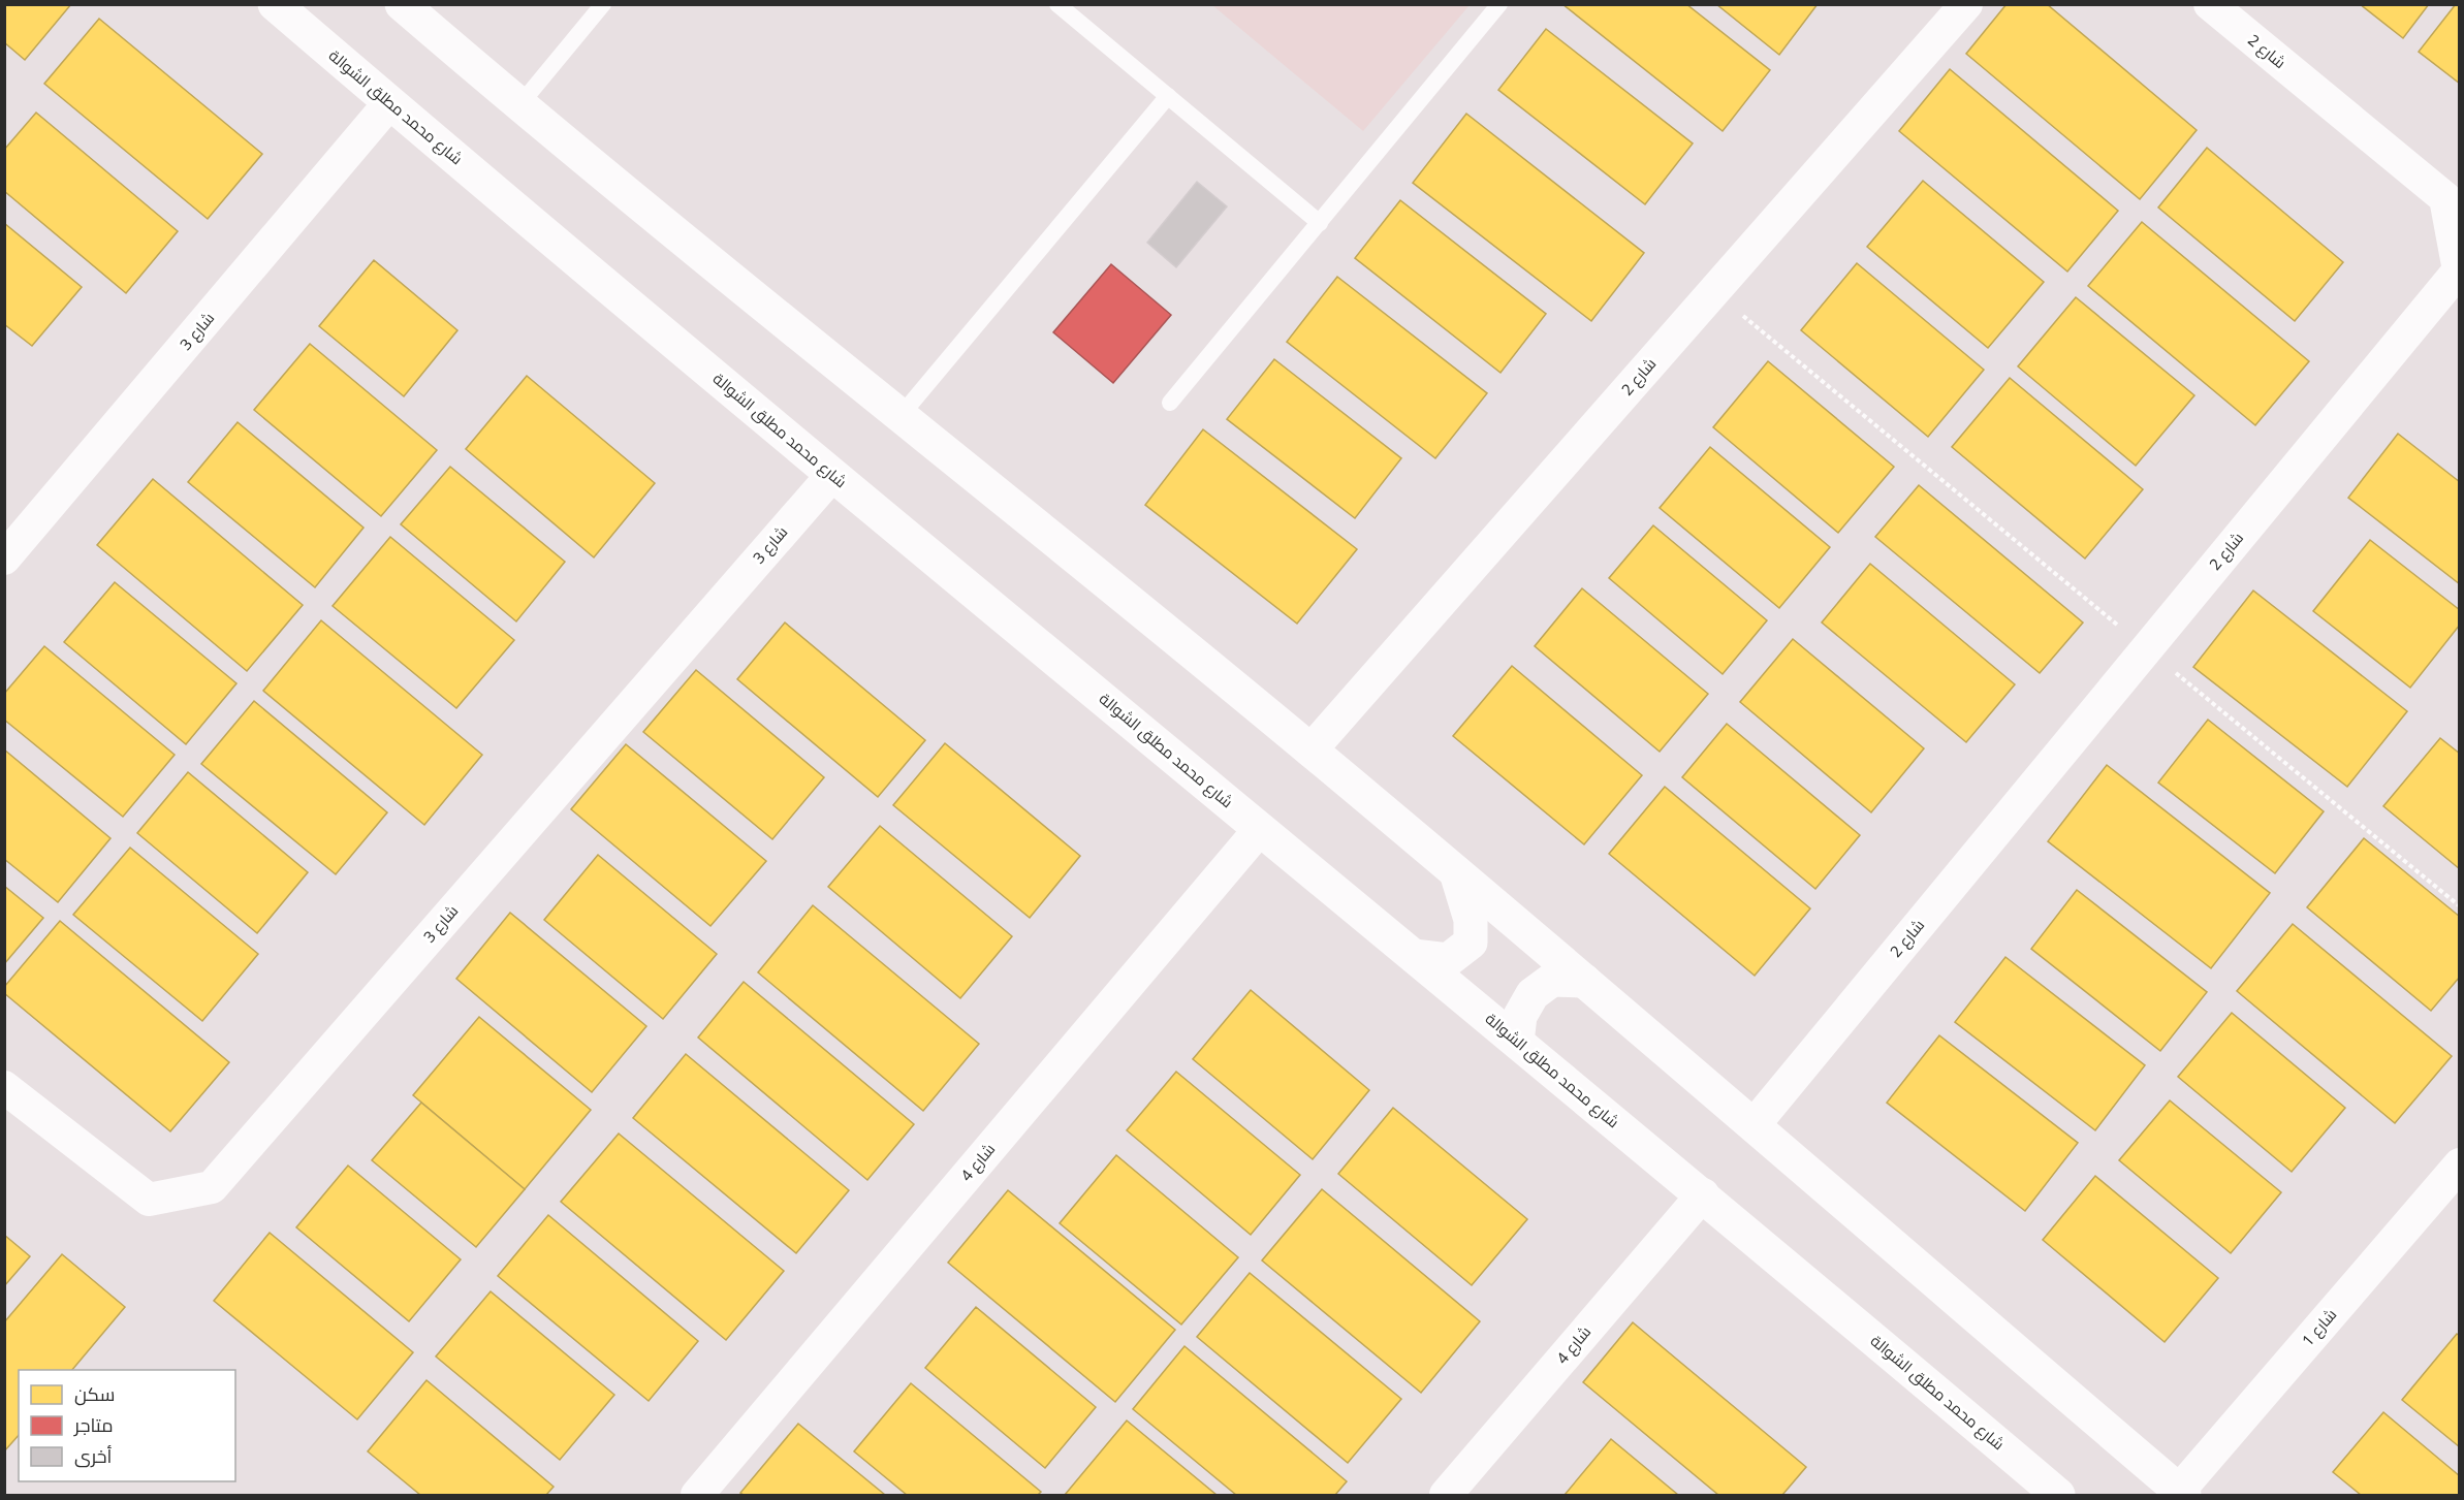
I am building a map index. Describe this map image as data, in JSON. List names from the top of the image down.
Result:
{
  "streets": {
    "street": [
      "شارع 2",
      "شارع محمد مطلق الشوالة",
      "شارع 3",
      "شارع 4",
      "شارع 1"
    ]
  },
  "crossings": [
    ["شارع محمد مطلق الشوالة", "شارع 3"],
    ["شارع محمد مطلق الشوالة", "شارع 4"]
  ],
  "legend": ["سكن", "متاجر", "أخرى"]
}
